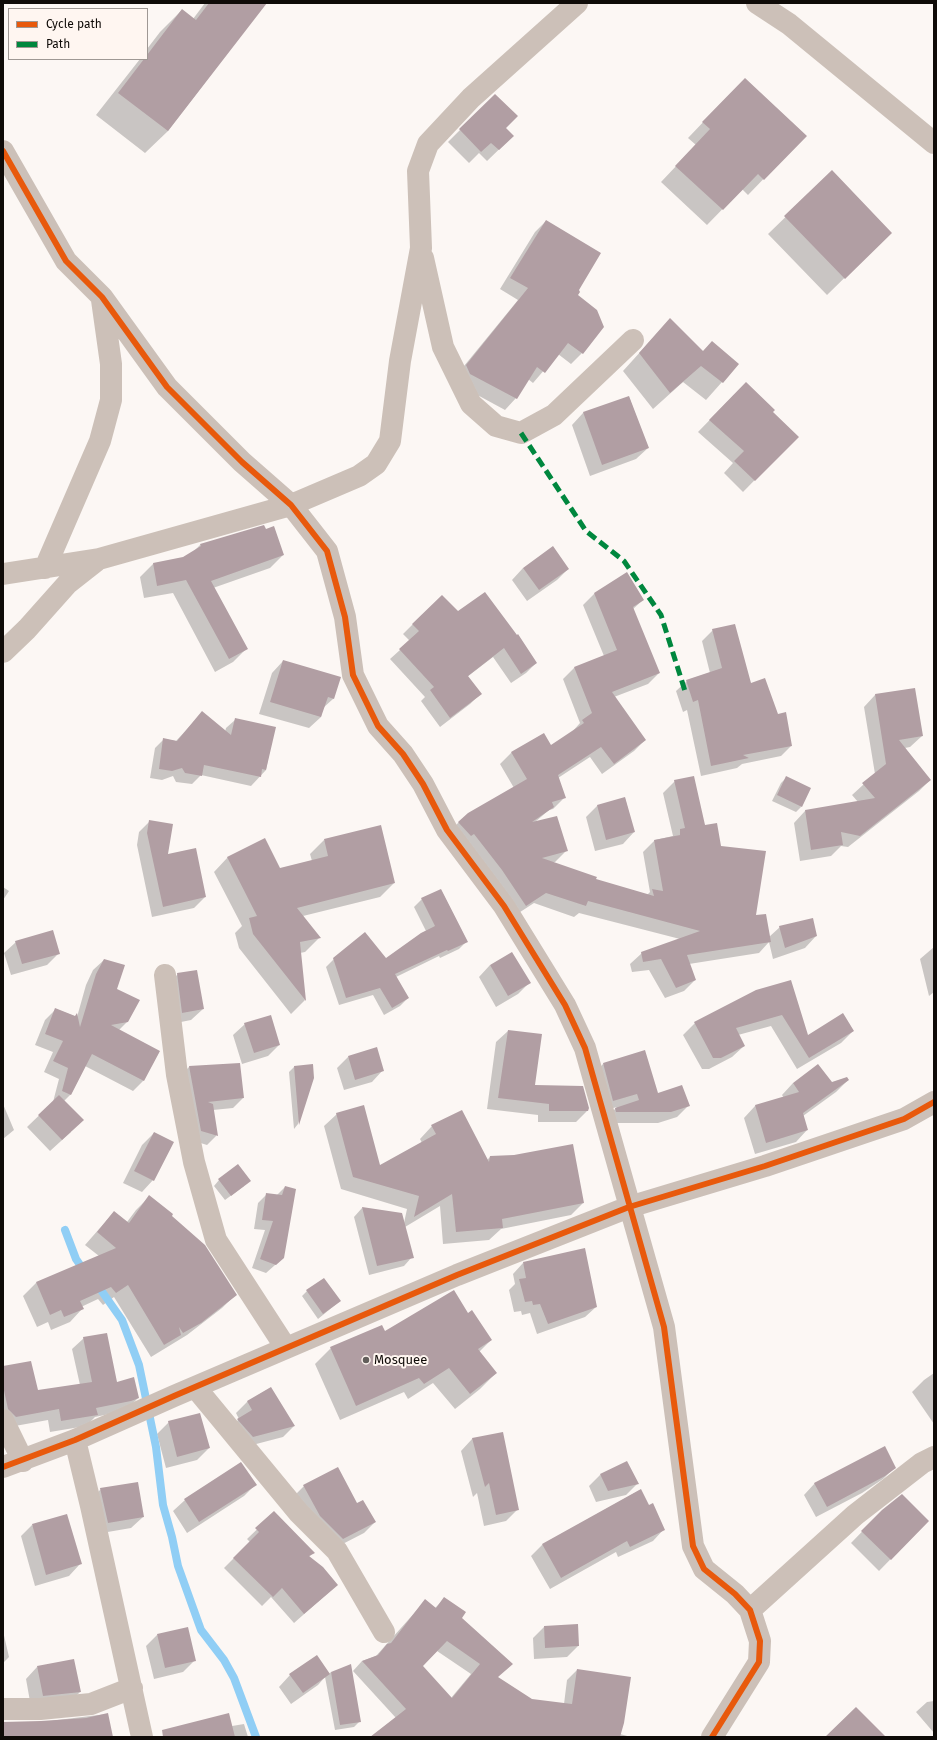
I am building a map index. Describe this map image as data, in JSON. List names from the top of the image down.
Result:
{
  "places": ["Mosquee"],
  "legend": ["Cycle path", "Path"]
}
